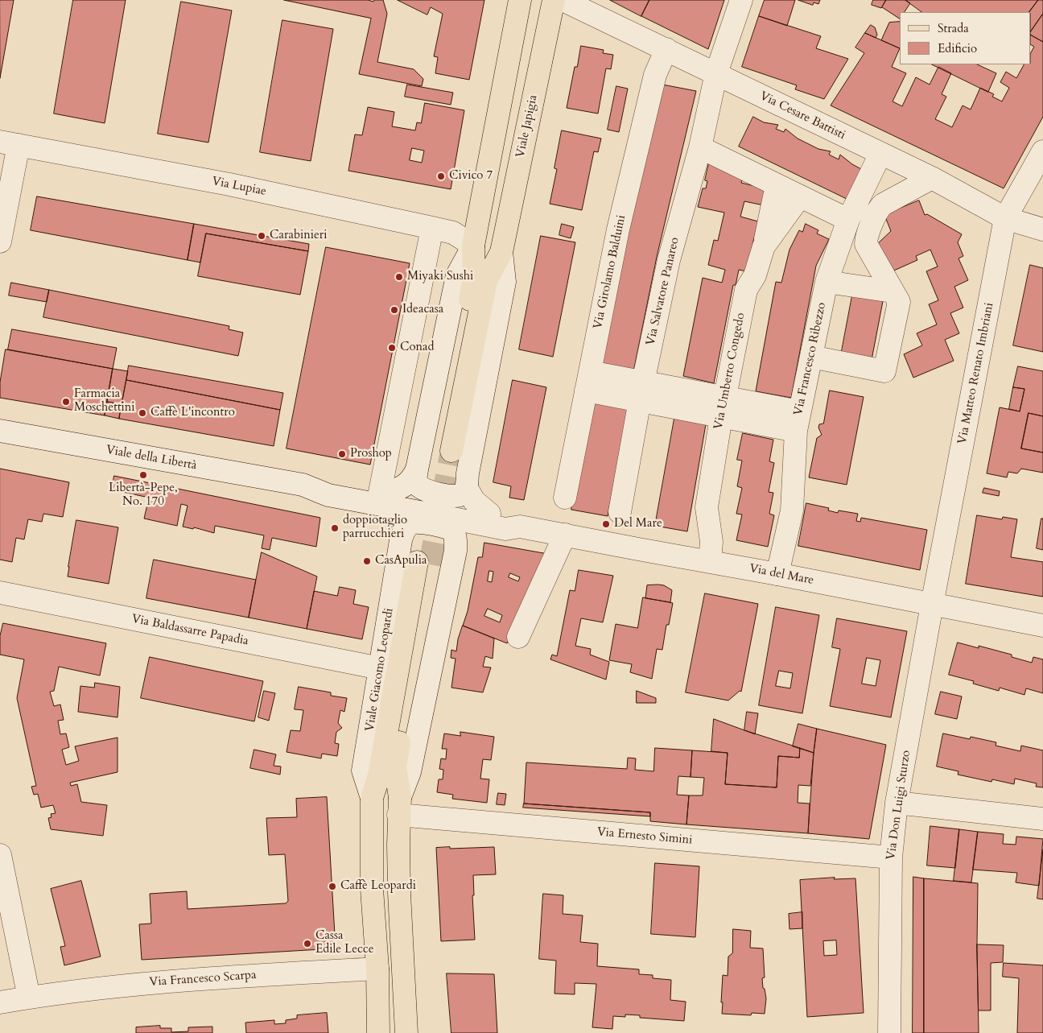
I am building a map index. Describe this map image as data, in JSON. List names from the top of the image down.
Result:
{
  "streets": {
    "main road": ["Viale Japigia", "Viale Giacomo Leopardi"],
    "street": [
      "Via Cesare Battisti",
      "Via Lupiae",
      "Via Girolamo Balduini",
      "Via Salvatore Panareo",
      "Via Francesco Ribezzo",
      "Via Umberto Congedo",
      "Via Matteo Renato Imbriani",
      "Viale della Libertà",
      "Via del Mare",
      "Via Baldassarre Papadia",
      "Via Don Luigi Sturzo",
      "Via Ernesto Simini",
      "Via Francesco Scarpa"
    ]
  },
  "crossings": [
    ["Via Cesare Battisti", "Via Girolamo Balduini"],
    ["Via Cesare Battisti", "Via Salvatore Panareo"],
    ["Via Cesare Battisti", "Via Francesco Ribezzo"],
    ["Via Cesare Battisti", "Via Matteo Renato Imbriani"],
    ["Viale Japigia", "Via Lupiae"],
    ["Via Francesco Ribezzo", "Via del Mare"],
    ["Via Umberto Congedo", "Via del Mare"],
    ["Via Matteo Renato Imbriani", "Via del Mare"],
    ["Via Matteo Renato Imbriani", "Via Don Luigi Sturzo"],
    ["Viale della Libertà", "Via del Mare"],
    ["Via del Mare", "Via Don Luigi Sturzo"],
    ["Via Baldassarre Papadia", "Viale Giacomo Leopardi"],
    ["Viale Giacomo Leopardi", "Via Ernesto Simini"],
    ["Viale Giacomo Leopardi", "Via Francesco Scarpa"],
    ["Via Don Luigi Sturzo", "Via Ernesto Simini"]
  ],
  "places": [
    "Civico 7",
    "Carabinieri",
    "Miyaki Sushi",
    "Ideacasa",
    "Conad",
    "Farmacia Moschettini",
    "Caffè L'incontro",
    "Proshop",
    "Libertà-Pepe, No. 170",
    "Del Mare",
    "doppiotaglio parrucchieri",
    "CasApulia",
    "Caffè Leopardi",
    "Cassa Edile Lecce"
  ],
  "legend": ["Strada", "Edificio"]
}
